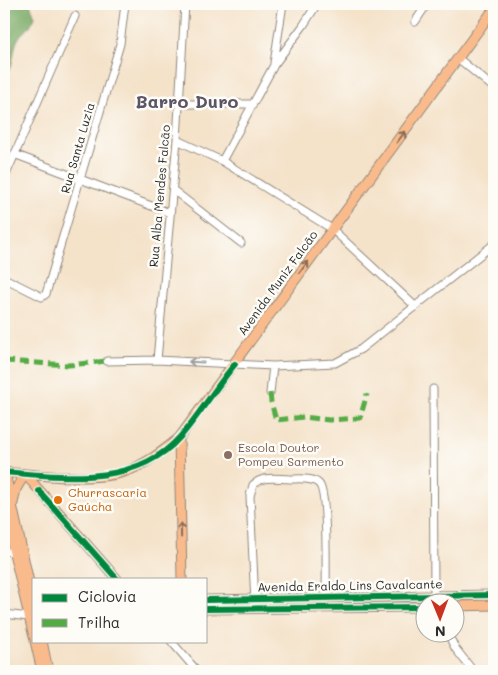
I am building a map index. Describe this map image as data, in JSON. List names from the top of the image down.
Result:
{
  "streets": {
    "main road": ["Avenida Muniz Falcão", "Avenida Eraldo Lins Cavalcante"],
    "street": ["Rua Santa Luzia", "Rua Alba Mendes Falcão"]
  },
  "one_way": ["Avenida Muniz Falcão"],
  "districts": ["Barro Duro"],
  "places": ["Escola Doutor Pompeu Sarmento", "Churrascaria Gaúcha"],
  "legend": ["Ciclovia", "Trilha"],
  "north": "bottom"
}
